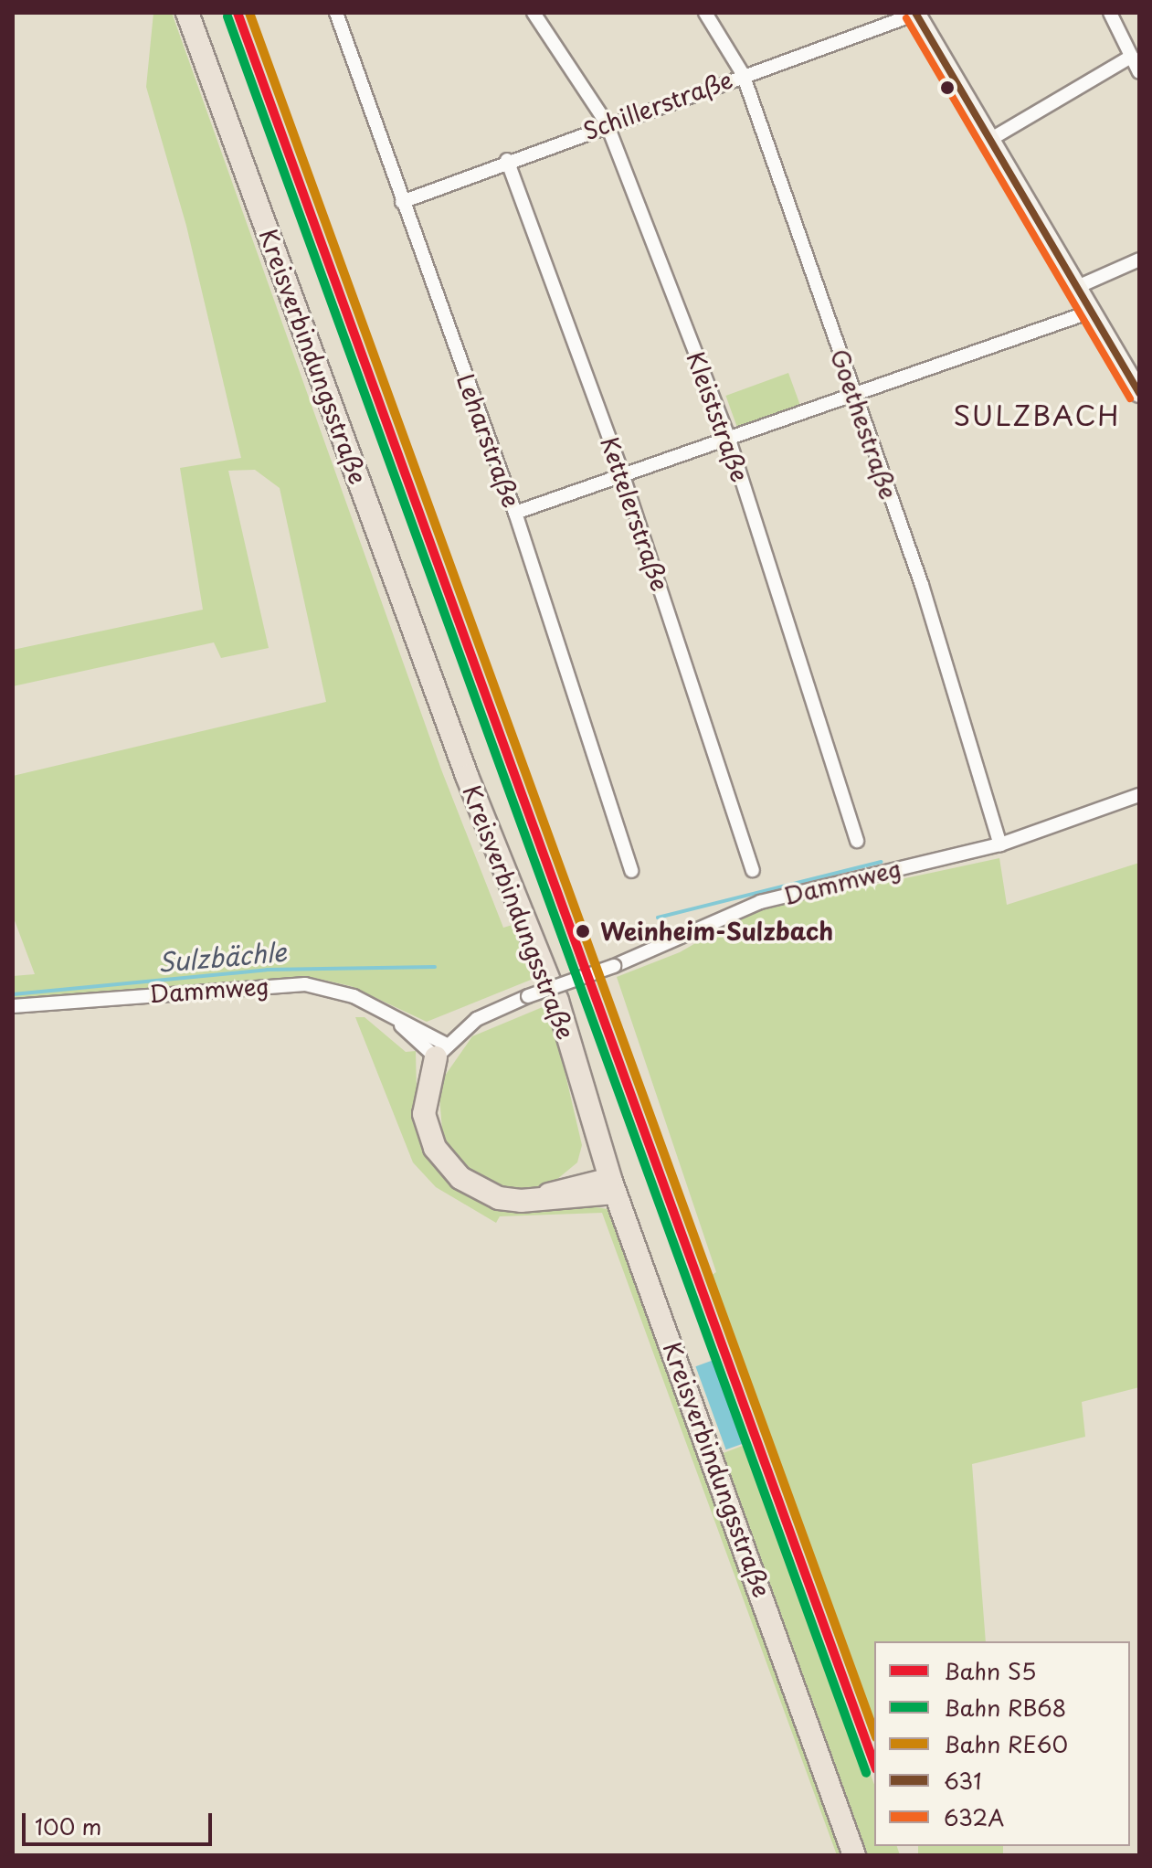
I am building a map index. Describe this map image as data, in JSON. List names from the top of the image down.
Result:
{
  "streets": {
    "main road": ["Kreisverbindungsstraße"],
    "street": [
      "Schillerstraße",
      "Kleiststraße",
      "Goethestraße",
      "Leharstraße",
      "Kettelerstraße",
      "Dammweg"
    ]
  },
  "crossings": [
    ["Schillerstraße", "Kleiststraße"],
    ["Schillerstraße", "Goethestraße"],
    ["Schillerstraße", "Leharstraße"],
    ["Schillerstraße", "Kettelerstraße"],
    ["Goethestraße", "Dammweg"]
  ],
  "districts": ["SULZBACH"],
  "water": ["Sulzbächle"],
  "places": ["Weinheim-Sulzbach"],
  "lines": [
    "rail line S5",
    "rail line RE60",
    "transit line 631",
    "rail line RB68",
    "transit line 632A"
  ],
  "legend": [
    "Bahn S5",
    "Bahn RB68",
    "Bahn RE60",
    "631",
    "632A"
  ],
  "scale_bar": "100 m"
}
